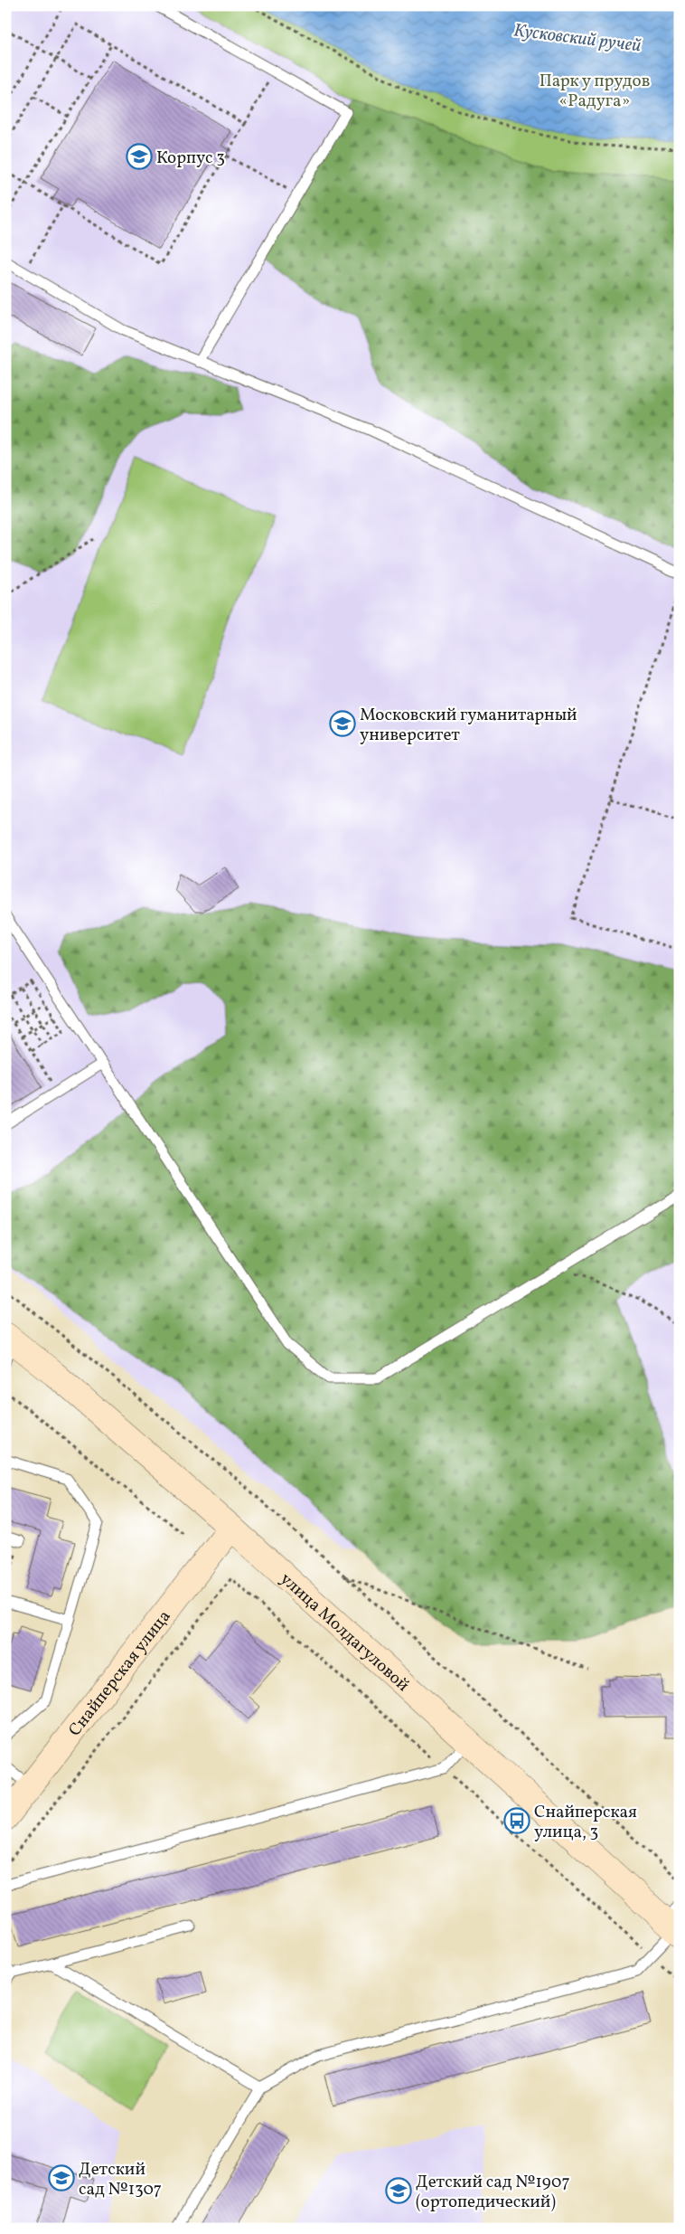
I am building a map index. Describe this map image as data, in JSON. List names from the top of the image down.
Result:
{
  "streets": {
    "street": ["улица Молдагуловой", "Снайперская улица"]
  },
  "crossings": [
    ["улица Молдагуловой", "Снайперская улица"]
  ],
  "water": ["Кусковский ручей"],
  "parks": ["Парк у прудов «Радуга»"],
  "places": {
    "school or university": [
      "Корпус 3",
      "Московский гуманитарный университет",
      "Детский сад №1307",
      "Детский сад №1907 (ортопедический)"
    ],
    "bus stop": ["Снайперская улица, 3"]
  }
}
